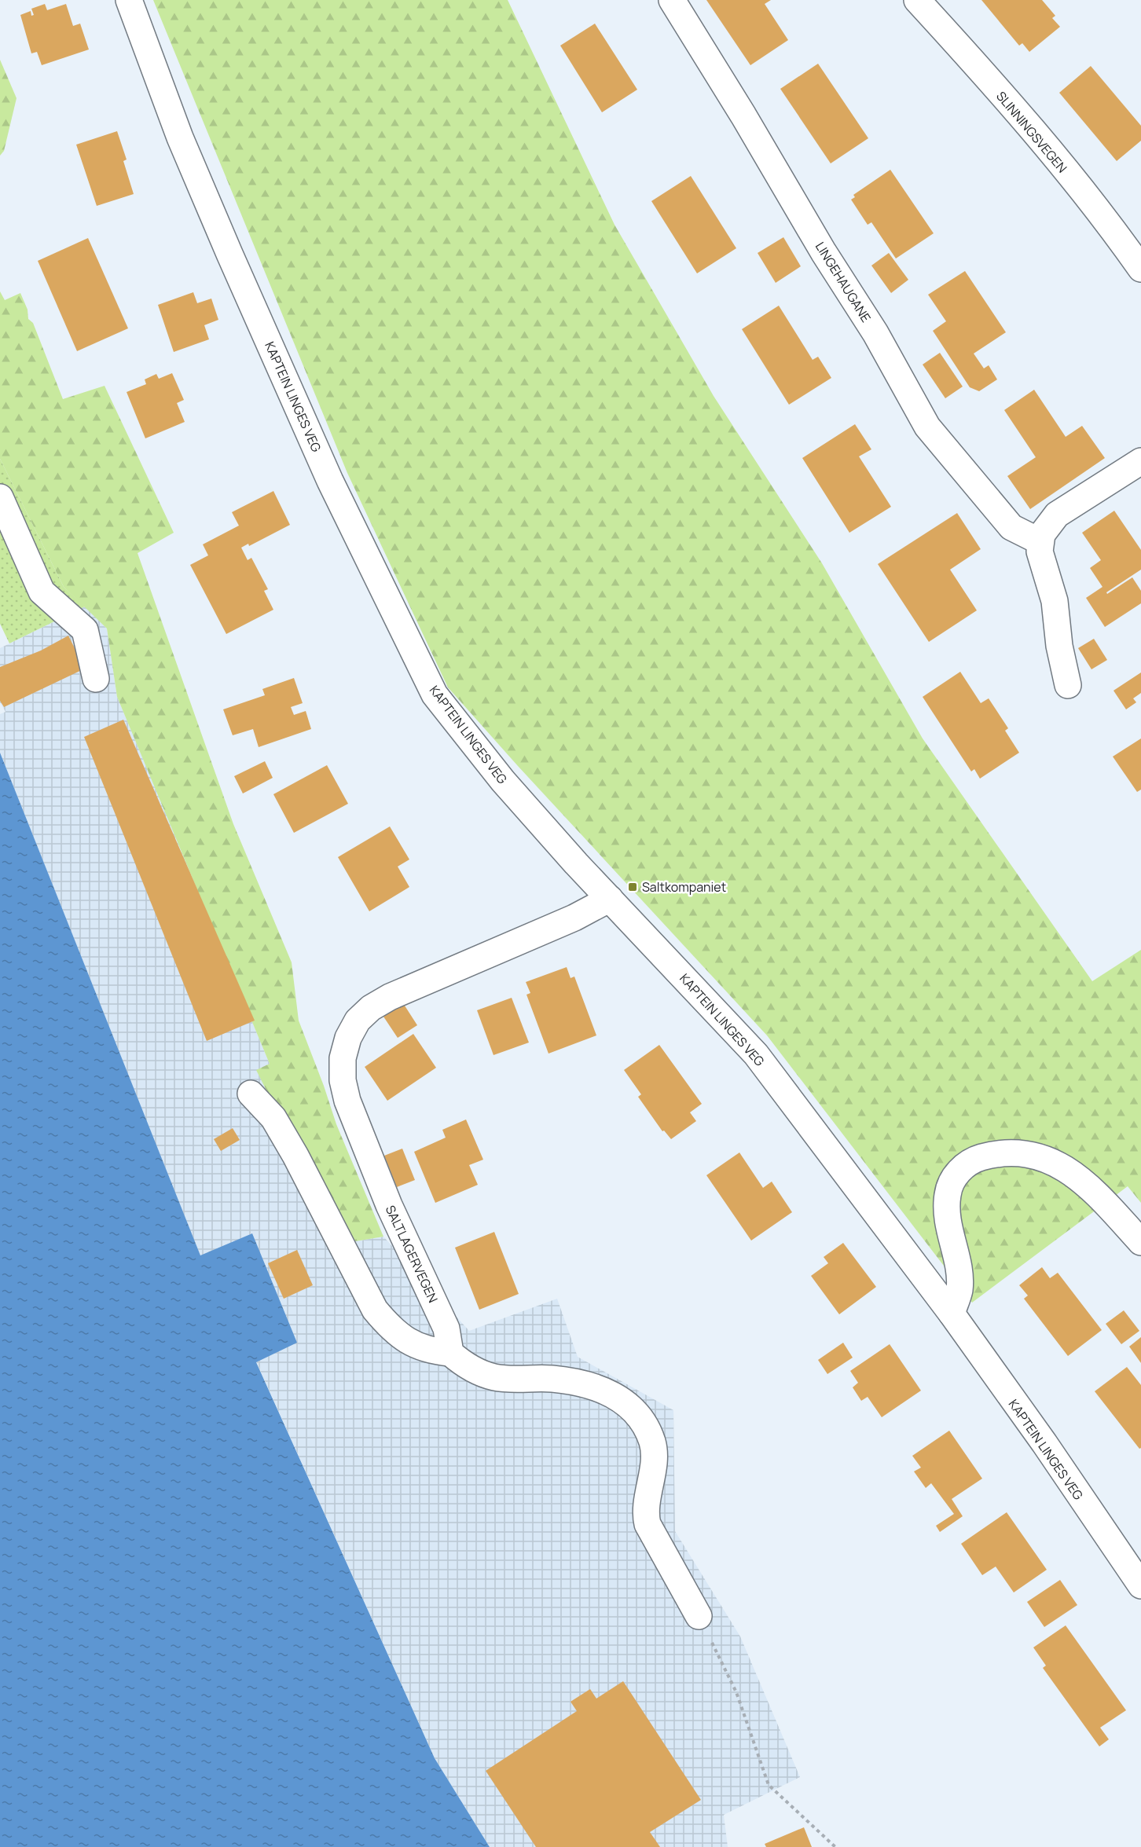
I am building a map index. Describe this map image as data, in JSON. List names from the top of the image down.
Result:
{
  "streets": {
    "street": [
      "SLINNINGSVEGEN",
      "LINGEHAUGANE",
      "KAPTEIN LINGES VEG",
      "SALTLAGERVEGEN"
    ]
  },
  "crossings": [
    ["KAPTEIN LINGES VEG", "SALTLAGERVEGEN"]
  ],
  "places": {
    "transit": ["Saltkompaniet"]
  }
}
